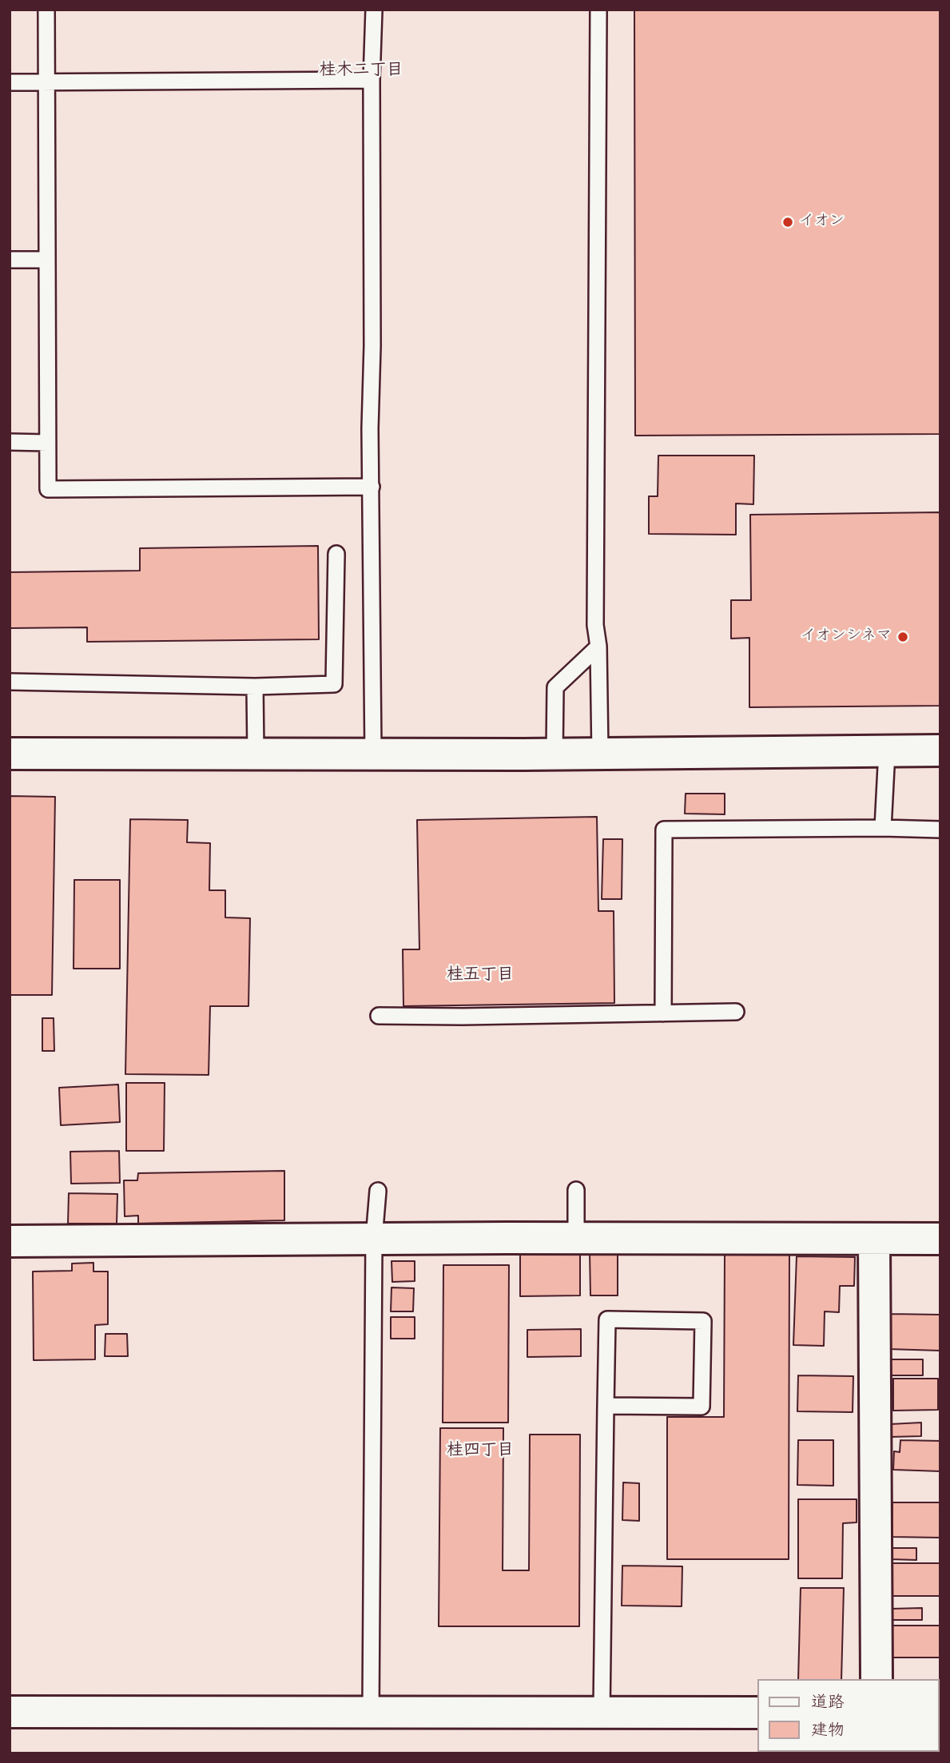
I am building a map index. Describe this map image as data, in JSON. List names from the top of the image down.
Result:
{
  "districts": ["桂木二丁目", "桂五丁目", "桂四丁目"],
  "places": ["イオン", "イオンシネマ"],
  "legend": ["道路", "建物"]
}
